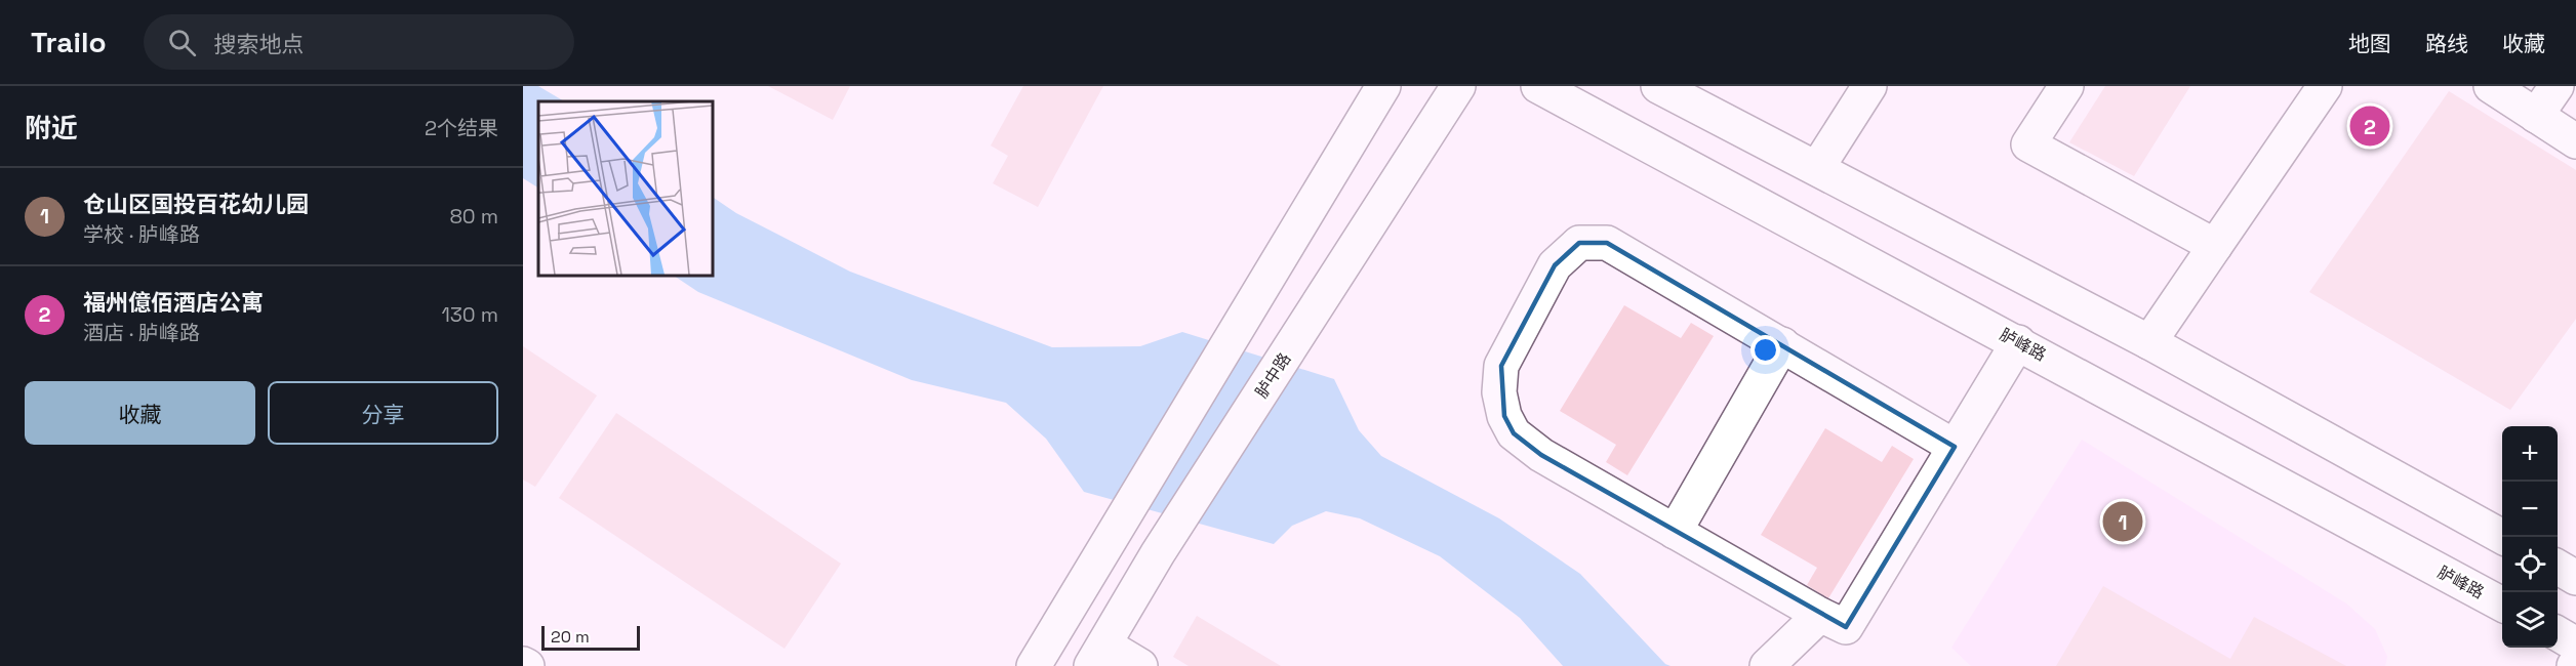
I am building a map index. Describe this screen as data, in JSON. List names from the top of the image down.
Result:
{
  "streets": {
    "street": ["胪峰路", "胪中路"]
  },
  "scale_bar": "20 m",
  "page": {
    "header": "Trailo",
    "search": "搜索地点",
    "nav": ["地图", "路线", "收藏"],
    "heading": ["附近", "2个结果"],
    "pins": ["2", "1"],
    "list": [
      {
        "mark": "1",
        "name": "仓山区国投百花幼儿园",
        "note": "学校 · 胪峰路",
        "value": "80 m"
      },
      {
        "mark": "2",
        "name": "福州億佰酒店公寓",
        "note": "酒店 · 胪峰路",
        "value": "130 m"
      }
    ],
    "buttons": ["收藏", "分享"],
    "map_buttons": ["+", "−"],
    "scale": "20 m"
  }
}
